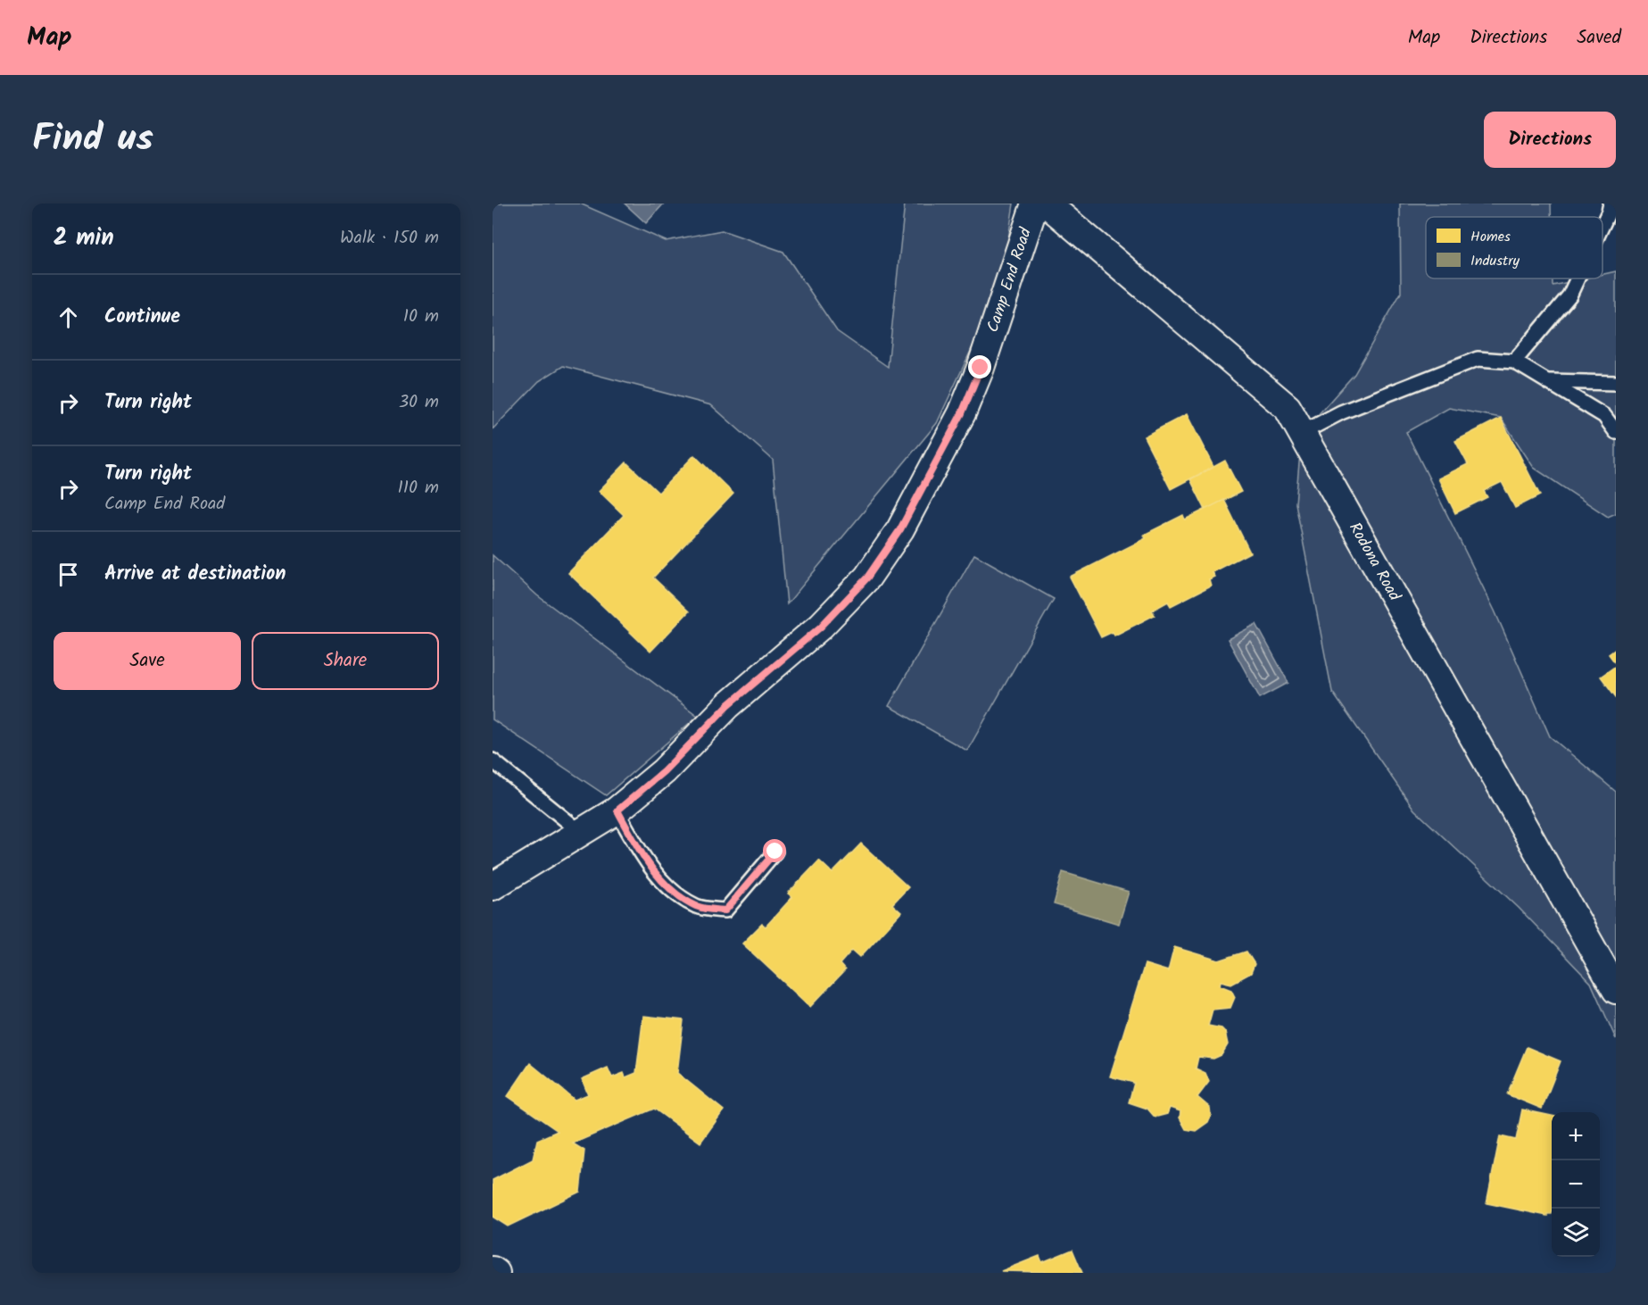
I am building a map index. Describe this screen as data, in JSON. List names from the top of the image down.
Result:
{
  "streets": {
    "street": ["Camp End Road", "Rodona Road"]
  },
  "legend": ["Homes", "Industry"],
  "page": {
    "header": "Map",
    "nav": ["Map", "Directions", "Saved"],
    "title": "Find us",
    "buttons": [
      "Directions",
      ["Save", "Share"]
    ],
    "heading": ["2 min", "Walk · 150 m"],
    "list": [
      ["Continue", "10 m"],
      ["Turn right", "30 m"],
      ["Turn right", "Camp End Road", "110 m"],
      "Arrive at destination"
    ],
    "map_buttons": ["+", "−"]
  }
}
